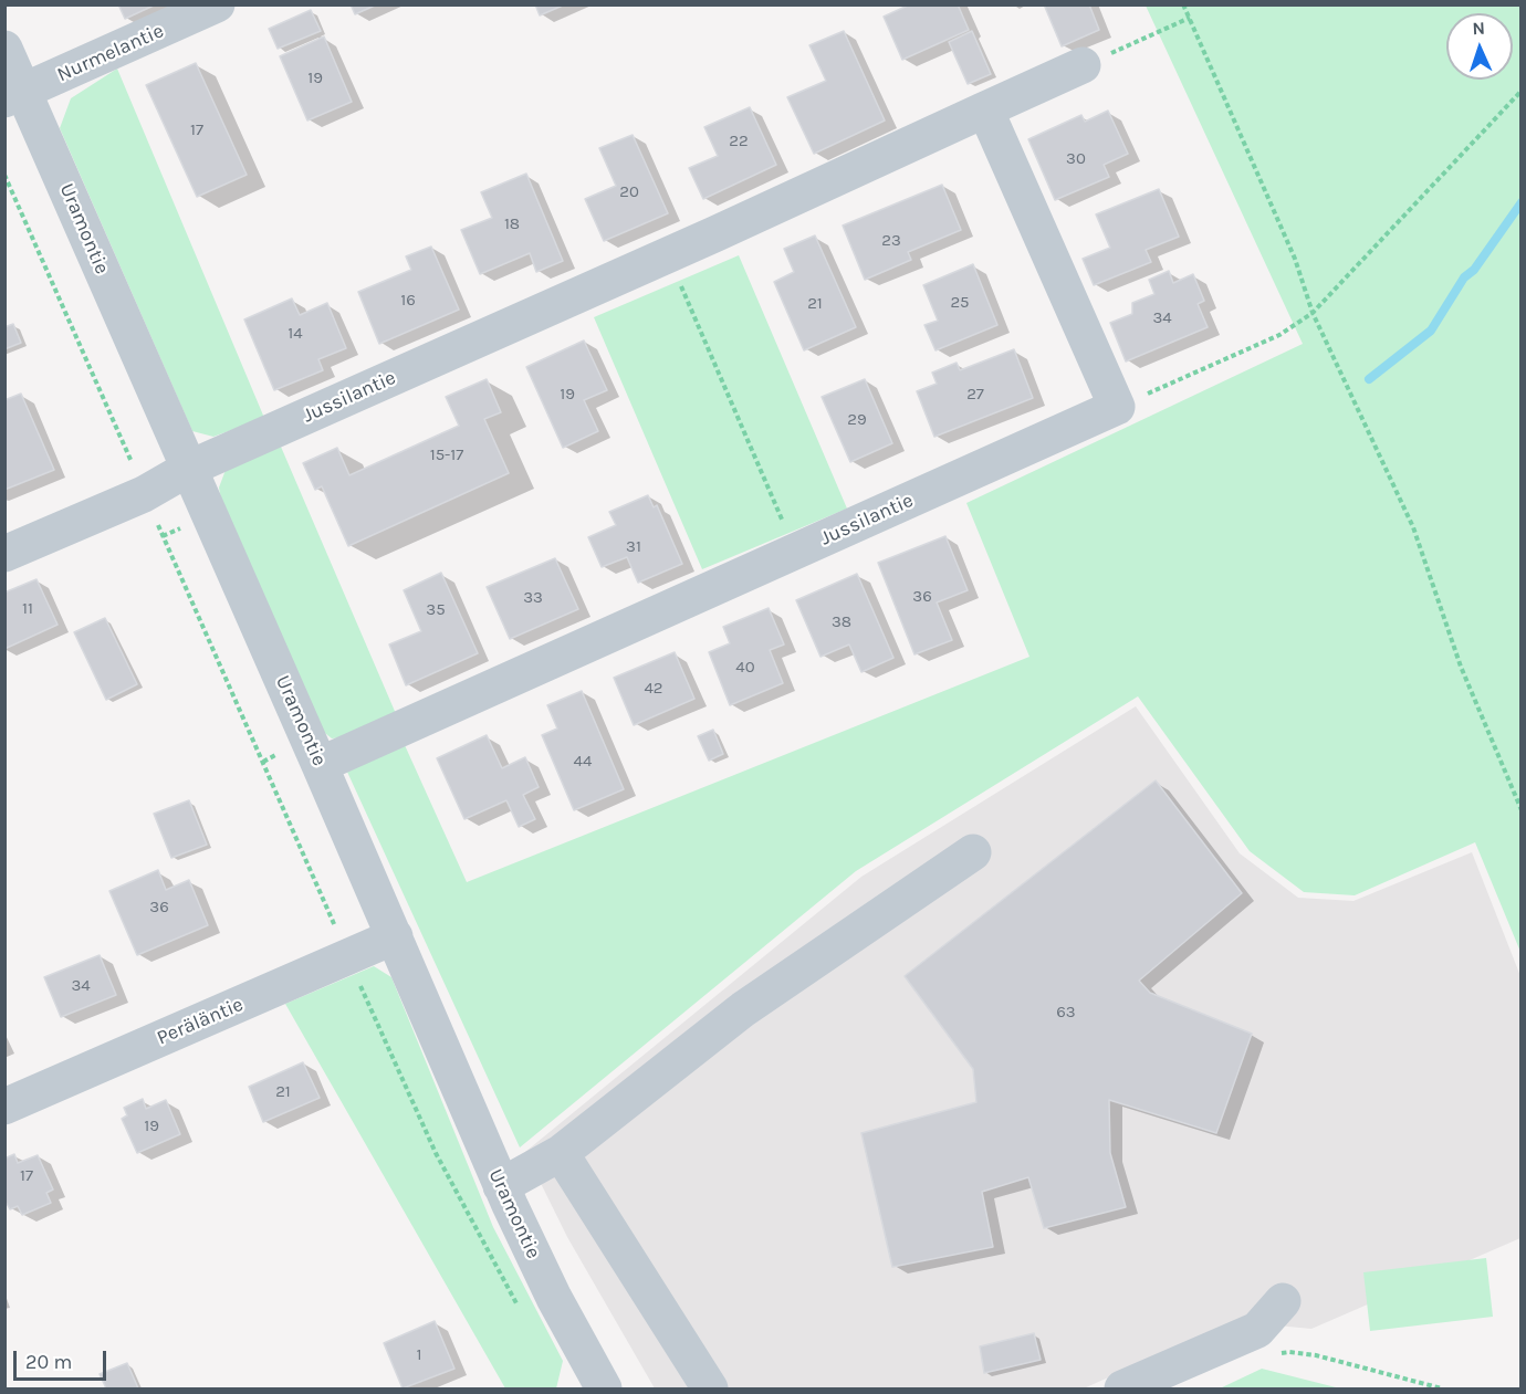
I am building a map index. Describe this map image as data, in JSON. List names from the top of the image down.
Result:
{
  "streets": {
    "street": [
      "Nurmelantie",
      "Uramontie",
      "Jussilantie",
      "Peräläntie"
    ]
  },
  "crossings": [
    ["Nurmelantie", "Uramontie"],
    ["Uramontie", "Jussilantie"],
    ["Uramontie", "Peräläntie"]
  ],
  "house_numbers": [
    "19",
    "17",
    "22",
    "30",
    "20",
    "18",
    "23",
    "16",
    "25",
    "21",
    "34",
    "14",
    "19",
    "27",
    "29",
    "15-17",
    "31",
    "36",
    "33",
    "11",
    "35",
    "38",
    "40",
    "42",
    "44",
    "36",
    "34",
    "63",
    "21",
    "19",
    "17",
    "1"
  ],
  "scale_bar": "20 m",
  "north": "top"
}
